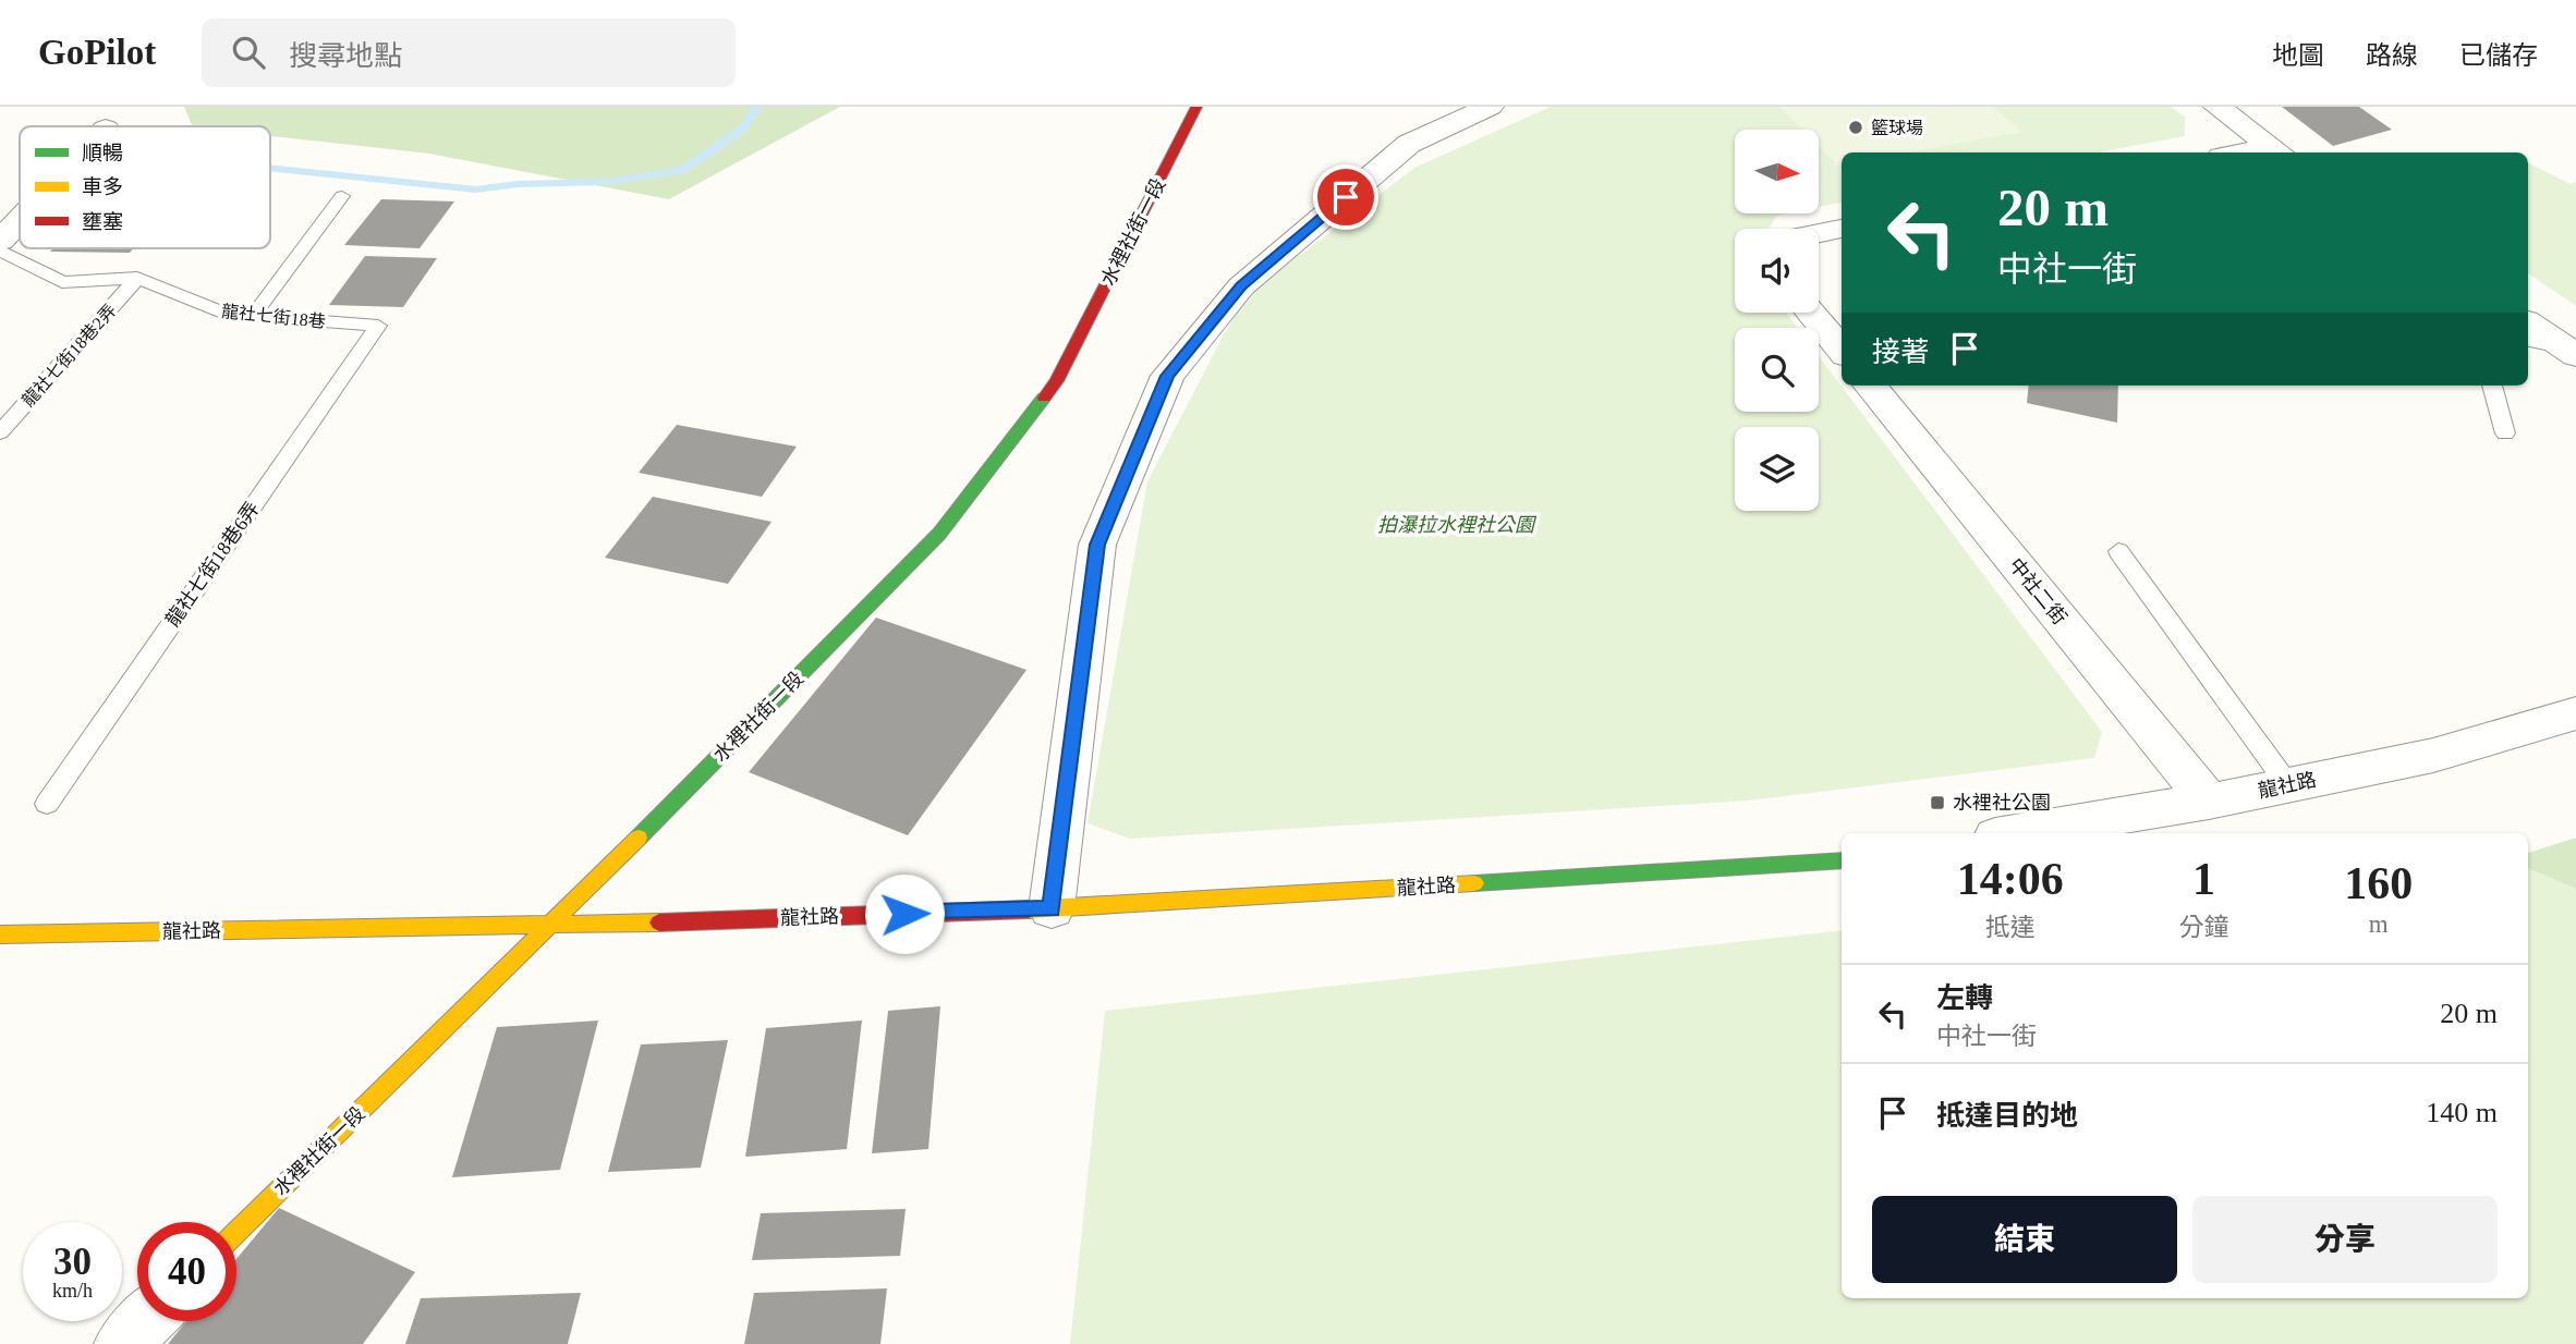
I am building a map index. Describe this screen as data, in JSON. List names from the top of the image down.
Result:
{
  "streets": {
    "street": ["水裡社街一段", "中社二街", "龍社路"],
    "lane": ["龍社七街18巷", "龍社七街18巷2弄", "龍社七街18巷6弄"]
  },
  "crossings": [
    ["水裡社街一段", "龍社路"],
    ["龍社七街18巷", "龍社七街18巷2弄"],
    ["龍社七街18巷", "龍社七街18巷6弄"],
    ["中社二街", "龍社路"]
  ],
  "parks": ["拍瀑拉水裡社公園"],
  "places": {
    "other": ["籃球場"],
    "transit": ["水裡社公園"]
  },
  "legend": ["順暢", "車多", "壅塞"],
  "north": "right",
  "page": {
    "header": "GoPilot",
    "search": "搜尋地點",
    "nav": ["地圖", "路線", "已儲存"],
    "turn": ["20 m", "中社一街"],
    "then": "接著",
    "eta": [
      "14:06",
      "抵達",
      "1",
      "分鐘",
      "160",
      "m"
    ],
    "list": [
      {
        "name": "左轉",
        "note": "中社一街",
        "value": "20 m"
      },
      {
        "name": "抵達目的地",
        "value": "140 m"
      }
    ],
    "buttons": ["結束", "分享"],
    "speed": "30 km/h",
    "limit": "40"
  }
}
